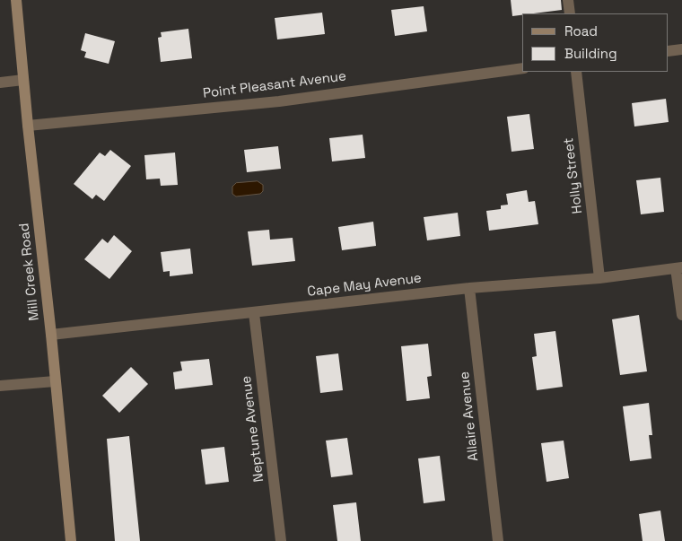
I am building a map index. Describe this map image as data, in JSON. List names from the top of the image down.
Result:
{
  "streets": {
    "street": [
      "Point Pleasant Avenue",
      "Holly Street",
      "Mill Creek Road",
      "Cape May Avenue",
      "Allaire Avenue",
      "Neptune Avenue"
    ]
  },
  "crossings": [
    ["Point Pleasant Avenue", "Mill Creek Road"],
    ["Holly Street", "Cape May Avenue"],
    ["Mill Creek Road", "Cape May Avenue"],
    ["Cape May Avenue", "Allaire Avenue"],
    ["Cape May Avenue", "Neptune Avenue"]
  ],
  "legend": ["Road", "Building"]
}
